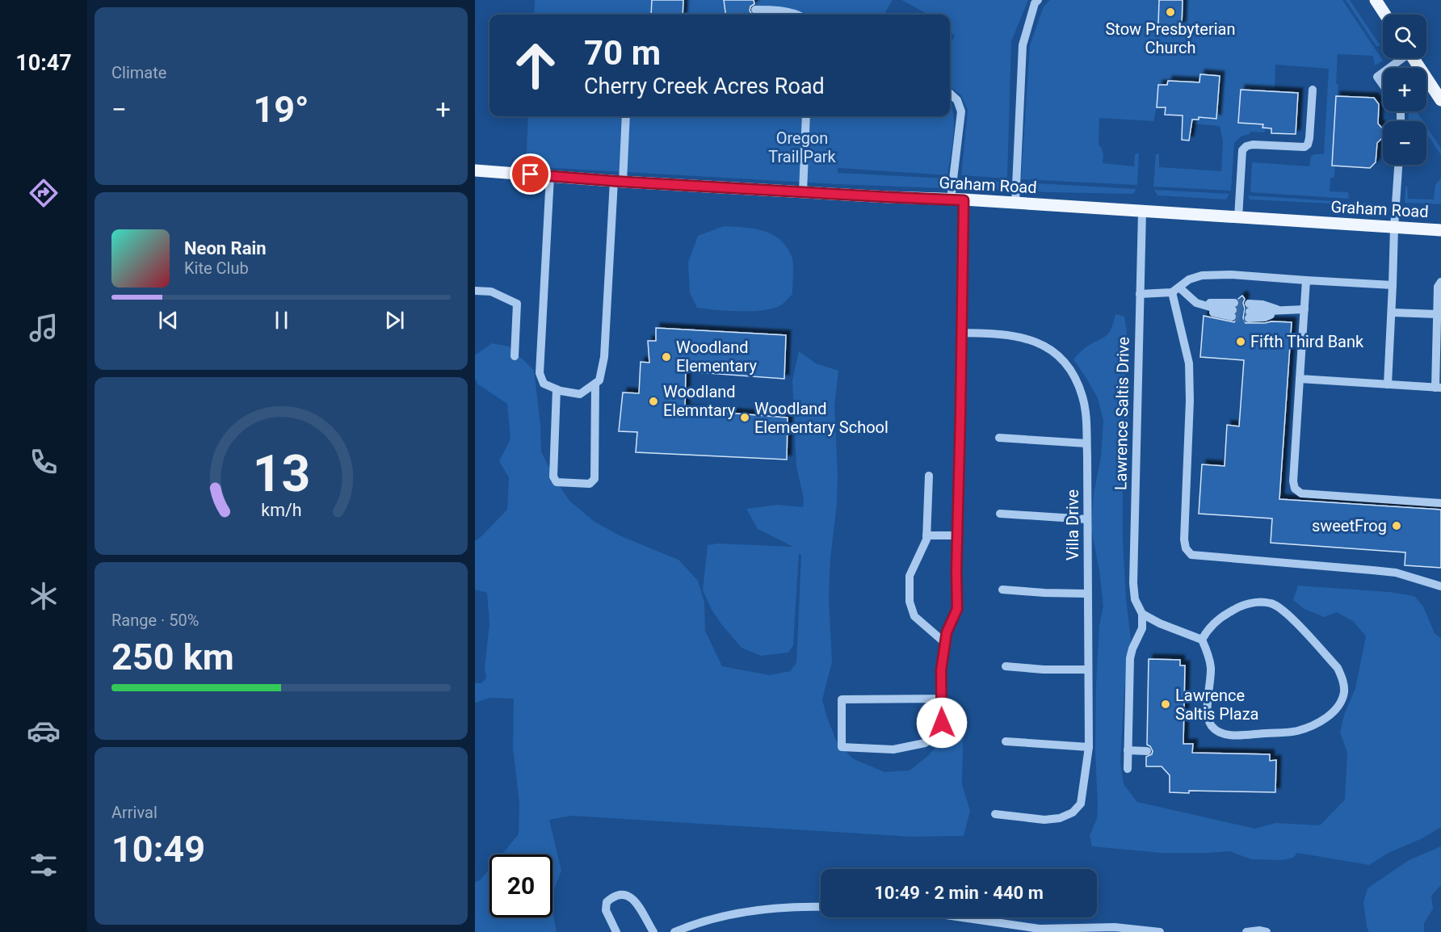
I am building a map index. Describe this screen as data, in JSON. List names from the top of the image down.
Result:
{
  "streets": {
    "main road": ["Graham Road"],
    "street": ["Lawrence Saltis Drive", "Villa Drive"]
  },
  "crossings": [
    ["Graham Road", "Lawrence Saltis Drive"]
  ],
  "parks": ["Oregon Trail Park"],
  "places": [
    "Stow Presbyterian Church",
    "Fifth Third Bank",
    "Woodland Elementary",
    "Woodland Elemntary",
    "Woodland Elementary School",
    "sweetFrog",
    "Lawrence Saltis Plaza"
  ],
  "page": {
    "tabs": "10:47",
    "tile": [
      "Climate",
      ["Range · 50%", "250 km"],
      ["Arrival", "10:49"]
    ],
    "map_buttons": ["+", "−"],
    "turn": ["70 m", "Cherry Creek Acres Road"],
    "heat": ["−", "19°", "+"],
    "song": ["Neon Rain", "Kite Club"],
    "limit": "20",
    "trip": "10:49 · 2 min · 440 m",
    "gauge": ["13", "km/h"]
  }
}
